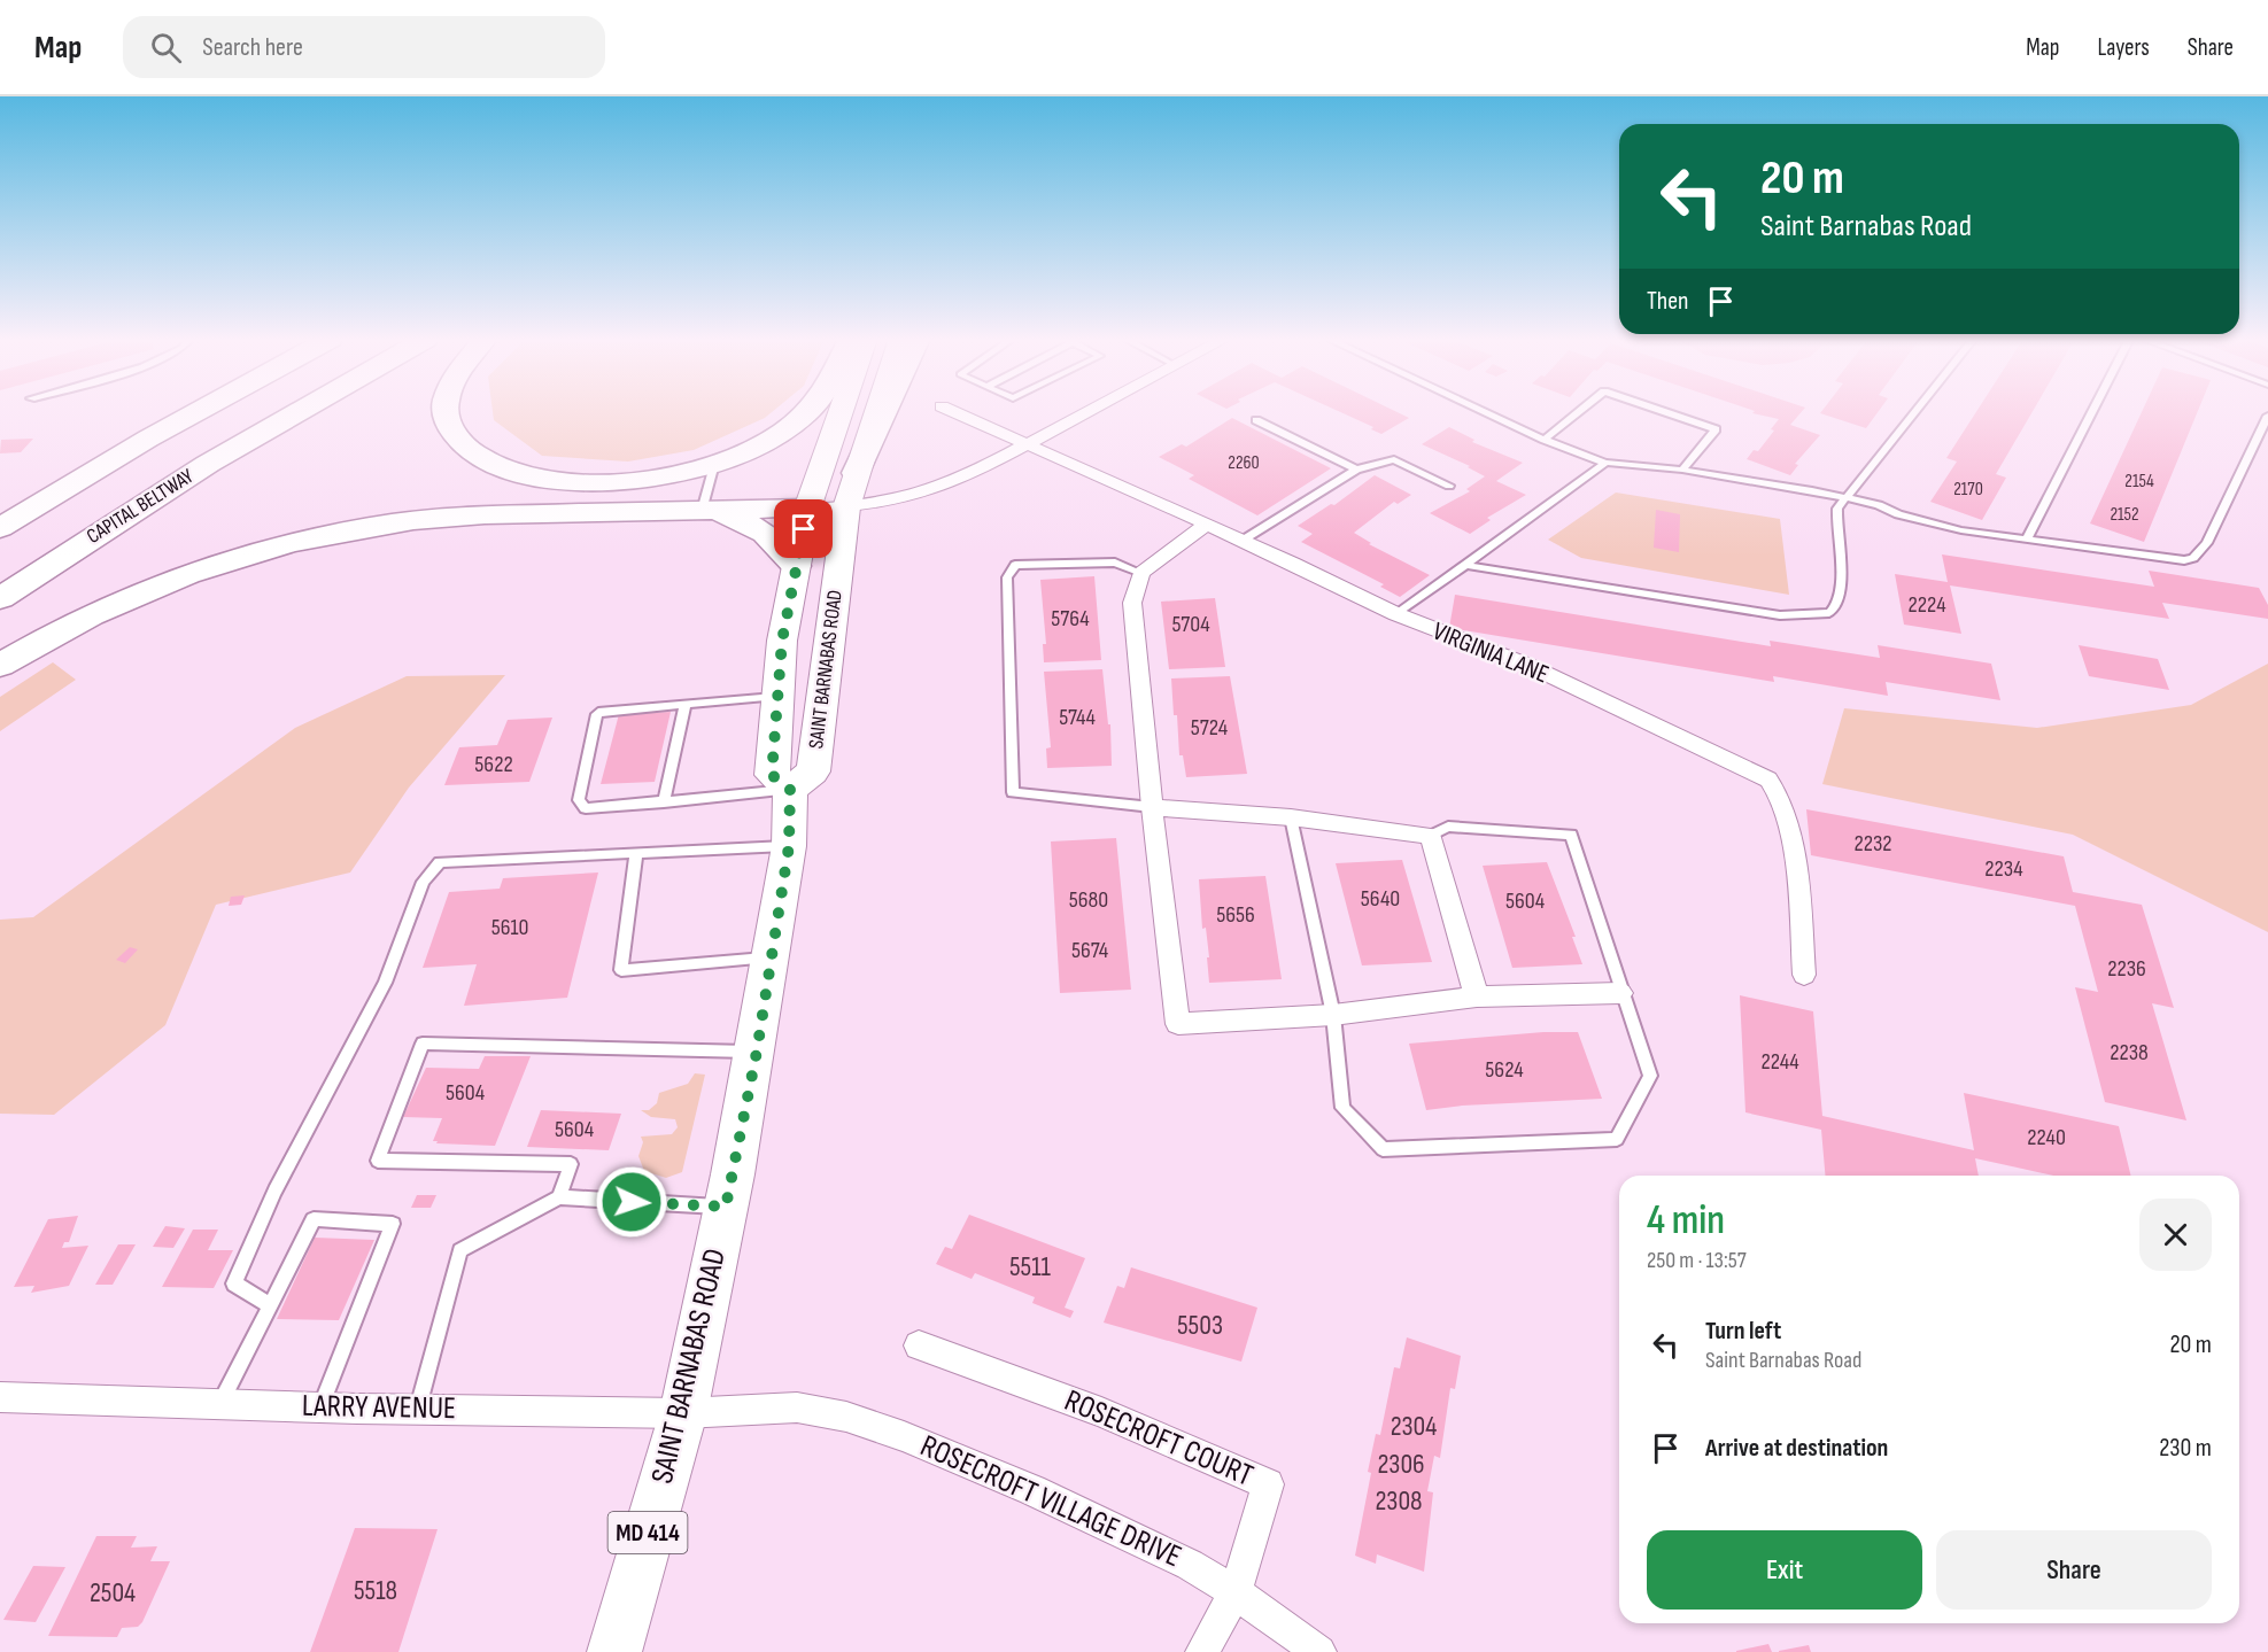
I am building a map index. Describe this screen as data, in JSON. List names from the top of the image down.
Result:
{
  "streets": {
    "highway": ["CAPITAL BELTWAY"],
    "main road": ["SAINT BARNABAS ROAD", "MD 414"],
    "street": [
      "VIRGINIA LANE",
      "LARRY AVENUE",
      "ROSECROFT COURT",
      "ROSECROFT VILLAGE DRIVE"
    ]
  },
  "crossings": [
    ["SAINT BARNABAS ROAD", "LARRY AVENUE"],
    ["LARRY AVENUE", "ROSECROFT VILLAGE DRIVE"],
    ["ROSECROFT COURT", "ROSECROFT VILLAGE DRIVE"]
  ],
  "house_numbers": [
    "2260",
    "2154",
    "2170",
    "2152",
    "2224",
    "5764",
    "5704",
    "5744",
    "5724",
    "5622",
    "2232",
    "2234",
    "5640",
    "5680",
    "5604",
    "5656",
    "5610",
    "5674",
    "2236",
    "2238",
    "2244",
    "5624",
    "5604",
    "5604",
    "2240",
    "5511",
    "5503",
    "2304",
    "2306",
    "2308",
    "5518",
    "2504"
  ],
  "page": {
    "header": "Map",
    "search": "Search here",
    "nav": ["Map", "Layers", "Share"],
    "turn": ["20 m", "Saint Barnabas Road"],
    "then": "Then",
    "heading": ["4 min", "250 m · 13:57"],
    "list": [
      {
        "name": "Turn left",
        "note": "Saint Barnabas Road",
        "value": "20 m"
      },
      {
        "name": "Arrive at destination",
        "value": "230 m"
      }
    ],
    "buttons": ["Exit", "Share"]
  }
}
